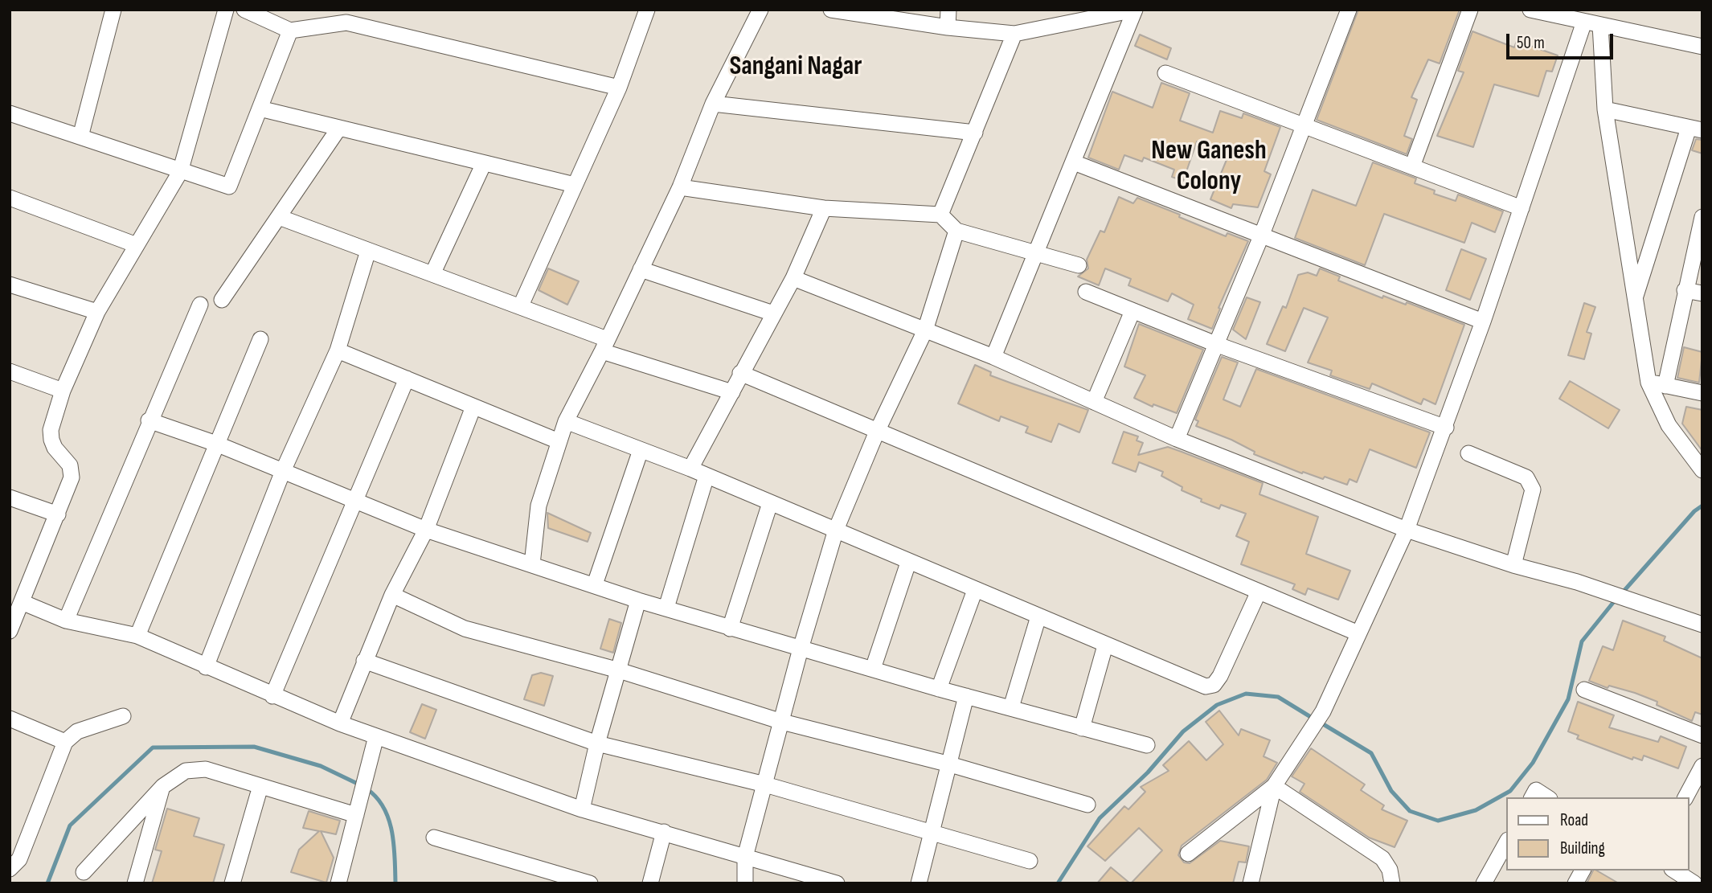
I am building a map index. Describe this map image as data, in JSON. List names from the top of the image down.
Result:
{
  "districts": ["Sangani Nagar", "New Ganesh Colony"],
  "legend": ["Road", "Building"],
  "scale_bar": "50 m"
}
